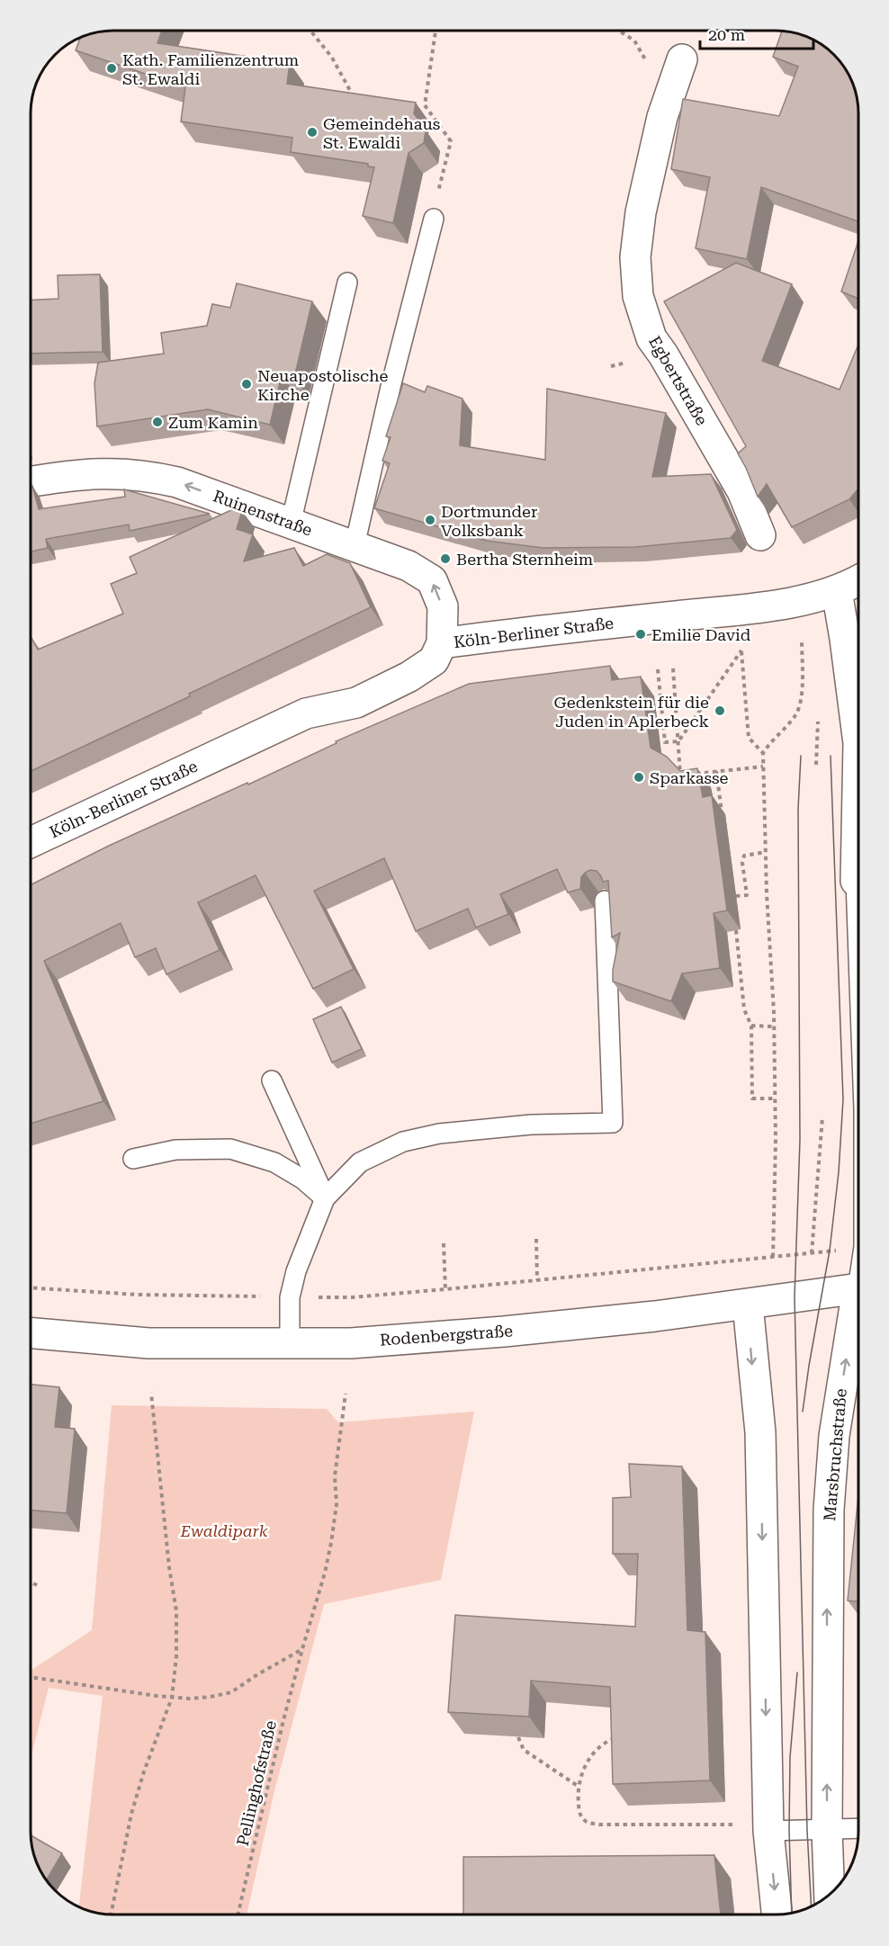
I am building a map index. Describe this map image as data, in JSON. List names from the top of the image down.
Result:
{
  "streets": {
    "street": [
      "Egbertstraße",
      "Ruinenstraße",
      "Köln-Berliner Straße",
      "Rodenbergstraße",
      "Marsbruchstraße"
    ],
    "path": ["Pellinghofstraße"]
  },
  "crossings": [
    ["Ruinenstraße", "Köln-Berliner Straße"]
  ],
  "one_way": ["Ruinenstraße", "Marsbruchstraße"],
  "parks": ["Ewaldipark"],
  "places": [
    "Kath. Familienzentrum St. Ewaldi",
    "Gemeindehaus St. Ewaldi",
    "Neuapostolische Kirche",
    "Zum Kamin",
    "Dortmunder Volksbank",
    "Bertha Sternheim",
    "Emilie David",
    "Gedenkstein für die Juden in Aplerbeck",
    "Sparkasse"
  ],
  "scale_bar": "20 m"
}
